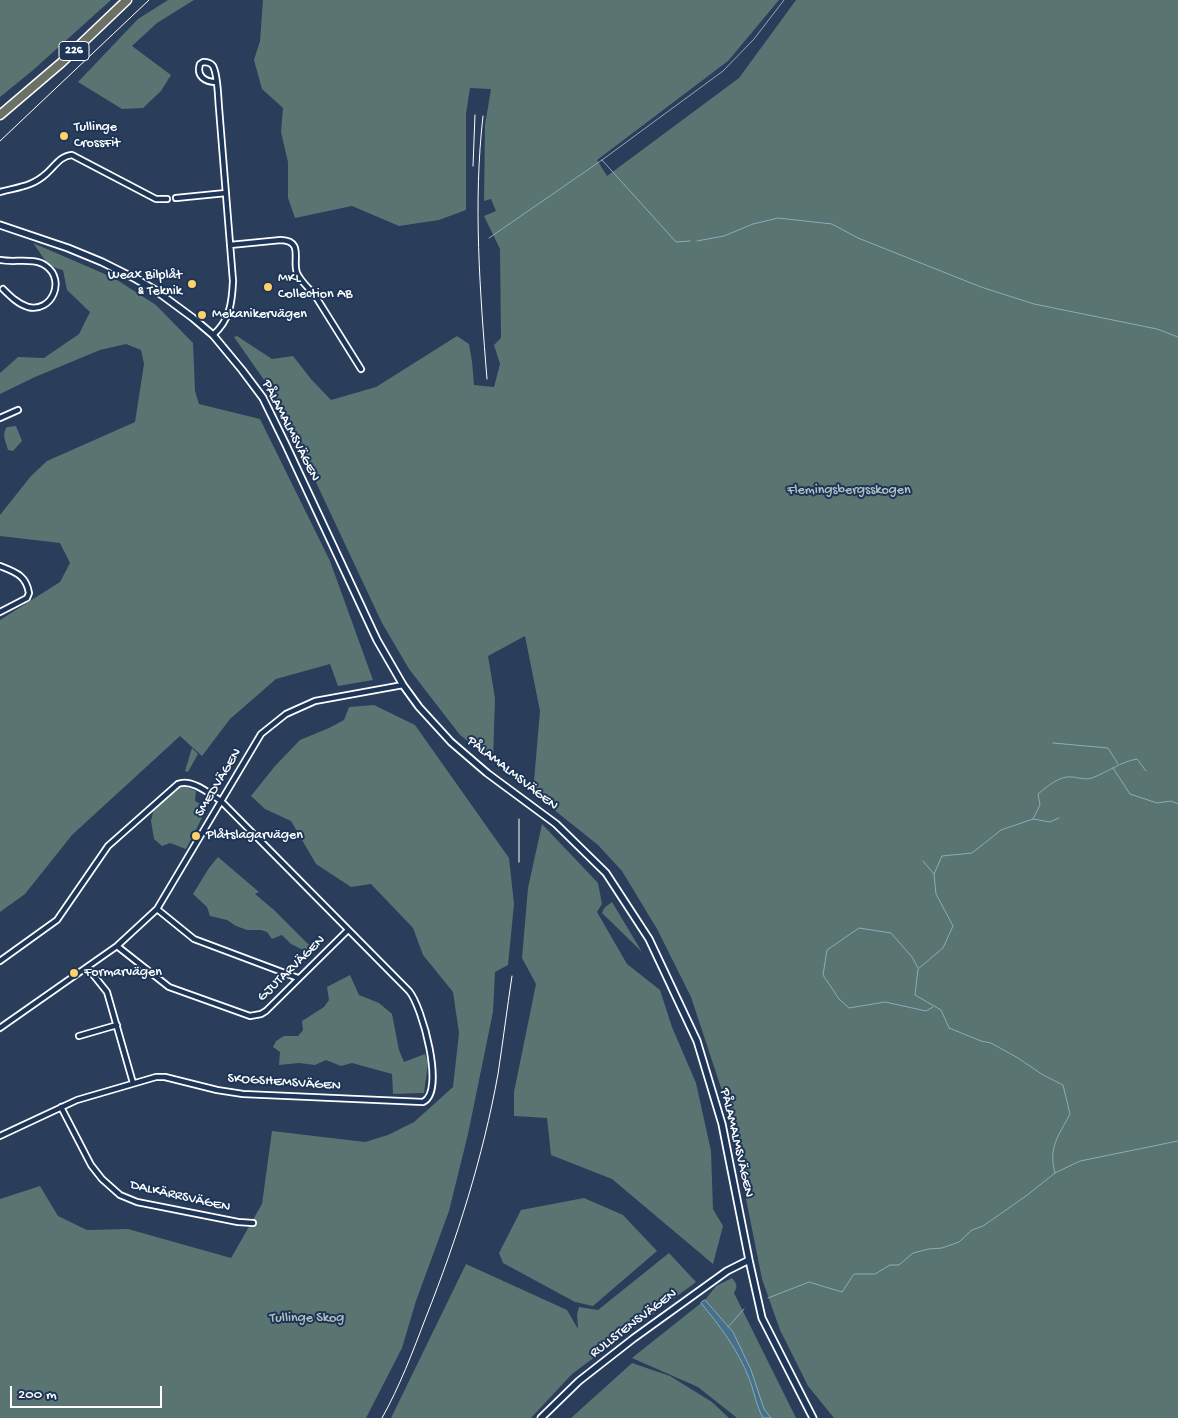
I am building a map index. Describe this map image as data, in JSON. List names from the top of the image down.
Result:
{
  "streets": {
    "main road": ["226"],
    "street": [
      "PÅLAMALMSVÄGEN",
      "SMEDVÄGEN",
      "GJUTARVÄGEN",
      "SKOGSHEMSVÄGEN",
      "DALKÄRRSVÄGEN",
      "RULLSTENSVÄGEN"
    ]
  },
  "crossings": [
    ["PÅLAMALMSVÄGEN", "SMEDVÄGEN"],
    ["PÅLAMALMSVÄGEN", "RULLSTENSVÄGEN"],
    ["SMEDVÄGEN", "GJUTARVÄGEN"],
    ["GJUTARVÄGEN", "SKOGSHEMSVÄGEN"],
    ["SKOGSHEMSVÄGEN", "DALKÄRRSVÄGEN"]
  ],
  "parks": ["Flemingsbergsskogen", "Tullinge Skog"],
  "places": [
    "Tullinge CrossFit",
    "Weax Bilplåt & Teknik",
    "MKL Collection AB",
    "Mekanikervägen",
    "Plåtslagarvägen",
    "Formarvägen"
  ],
  "scale_bar": "200 m"
}
